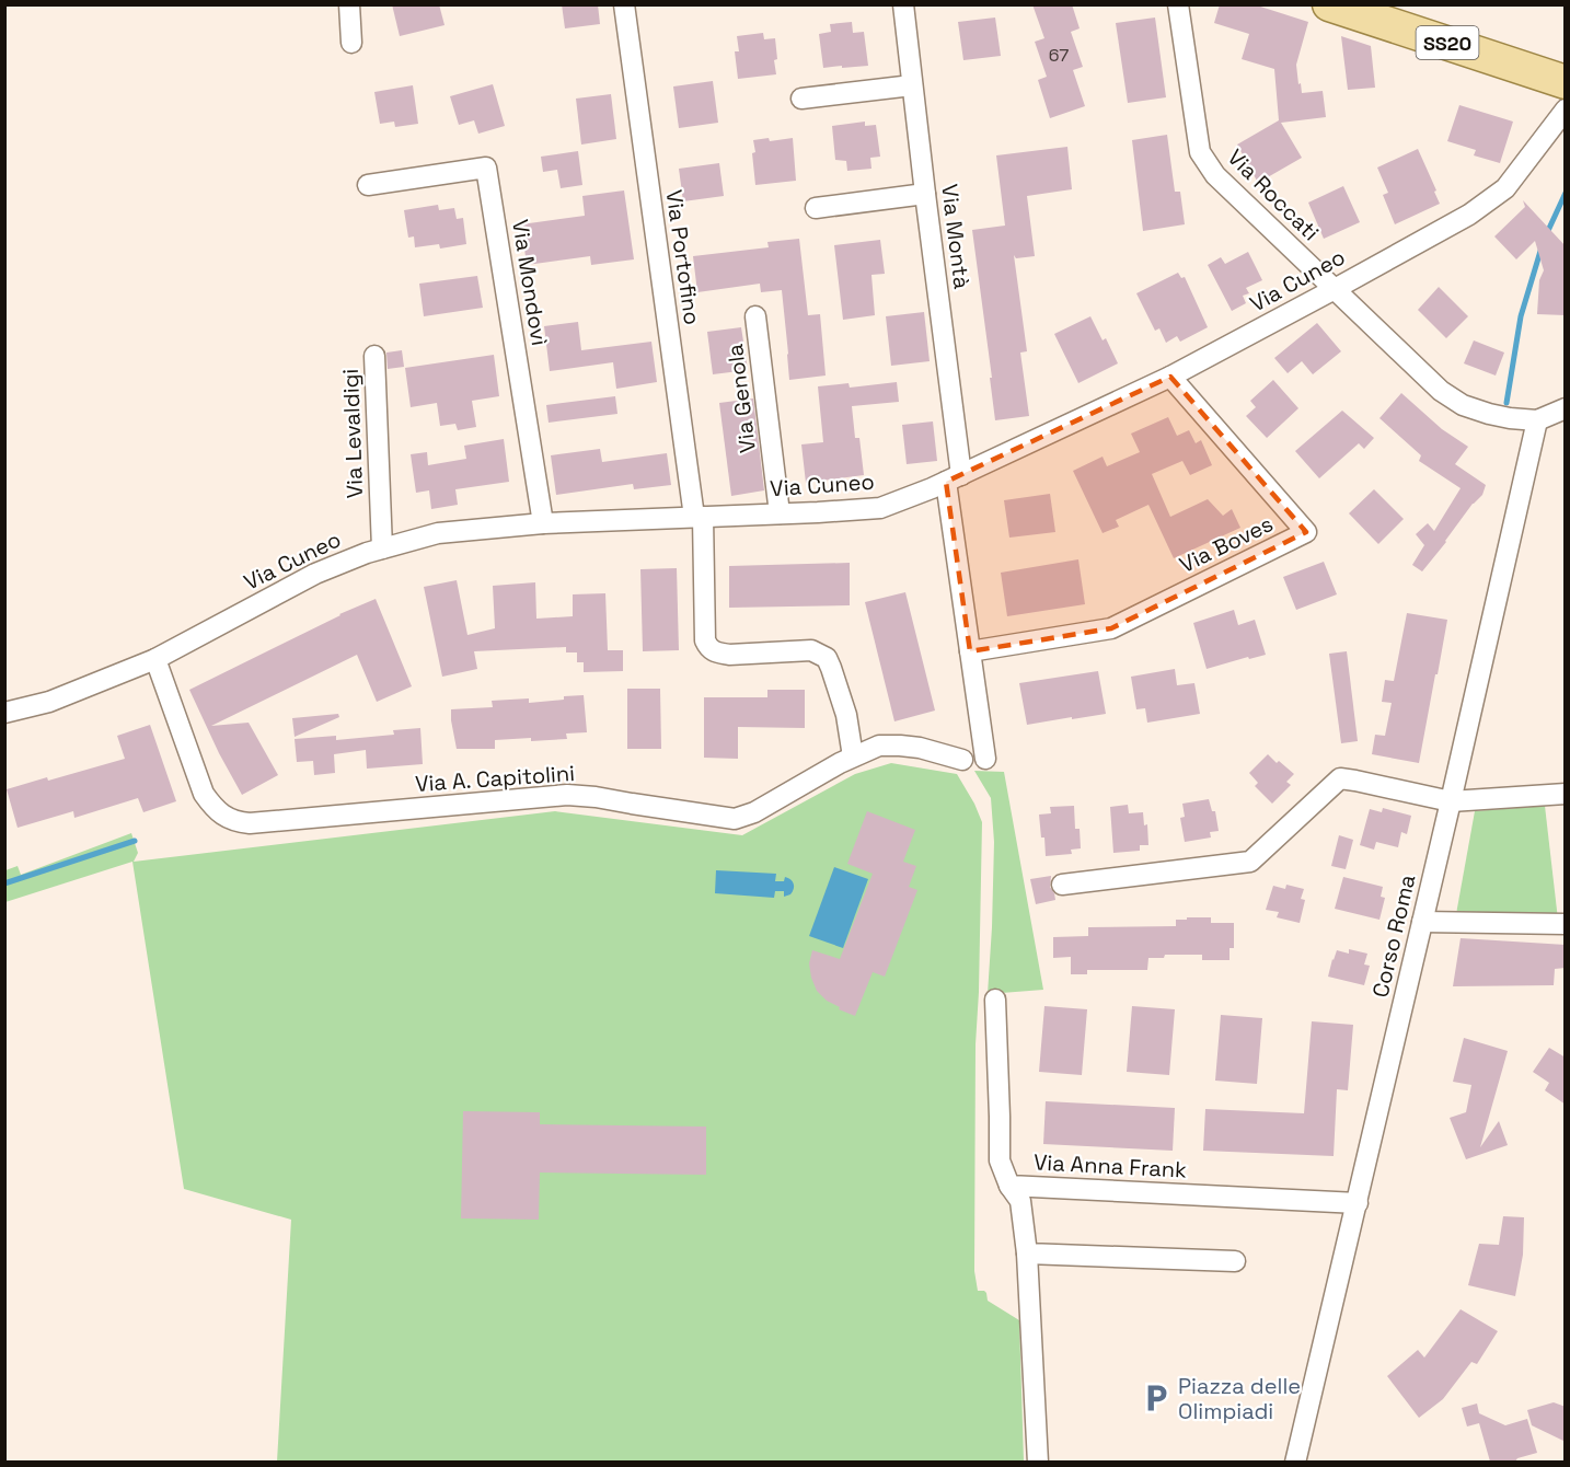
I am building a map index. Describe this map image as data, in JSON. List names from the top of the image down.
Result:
{
  "streets": {
    "main road": ["SS20"],
    "street": [
      "Via Roccati",
      "Via Montà",
      "Via Portofino",
      "Via Cuneo",
      "Via Mondovì",
      "Via Genola",
      "Via Levaldigi",
      "Via Boves",
      "Via A. Capitolini",
      "Corso Roma",
      "Via Anna Frank"
    ]
  },
  "crossings": [
    ["Via Roccati", "Via Cuneo"],
    ["Via Roccati", "Corso Roma"],
    ["Via Montà", "Via Cuneo"],
    ["Via Montà", "Via Boves"],
    ["Via Portofino", "Via Cuneo"],
    ["Via Portofino", "Via A. Capitolini"],
    ["Via Cuneo", "Via Mondovì"],
    ["Via Cuneo", "Via Genola"],
    ["Via Cuneo", "Via Levaldigi"],
    ["Via Cuneo", "Via Boves"],
    ["Via Cuneo", "Via A. Capitolini"],
    ["Corso Roma", "Via Anna Frank"]
  ],
  "places": {
    "parking": ["Piazza delle Olimpiadi"]
  },
  "house_numbers": ["67"]
}
